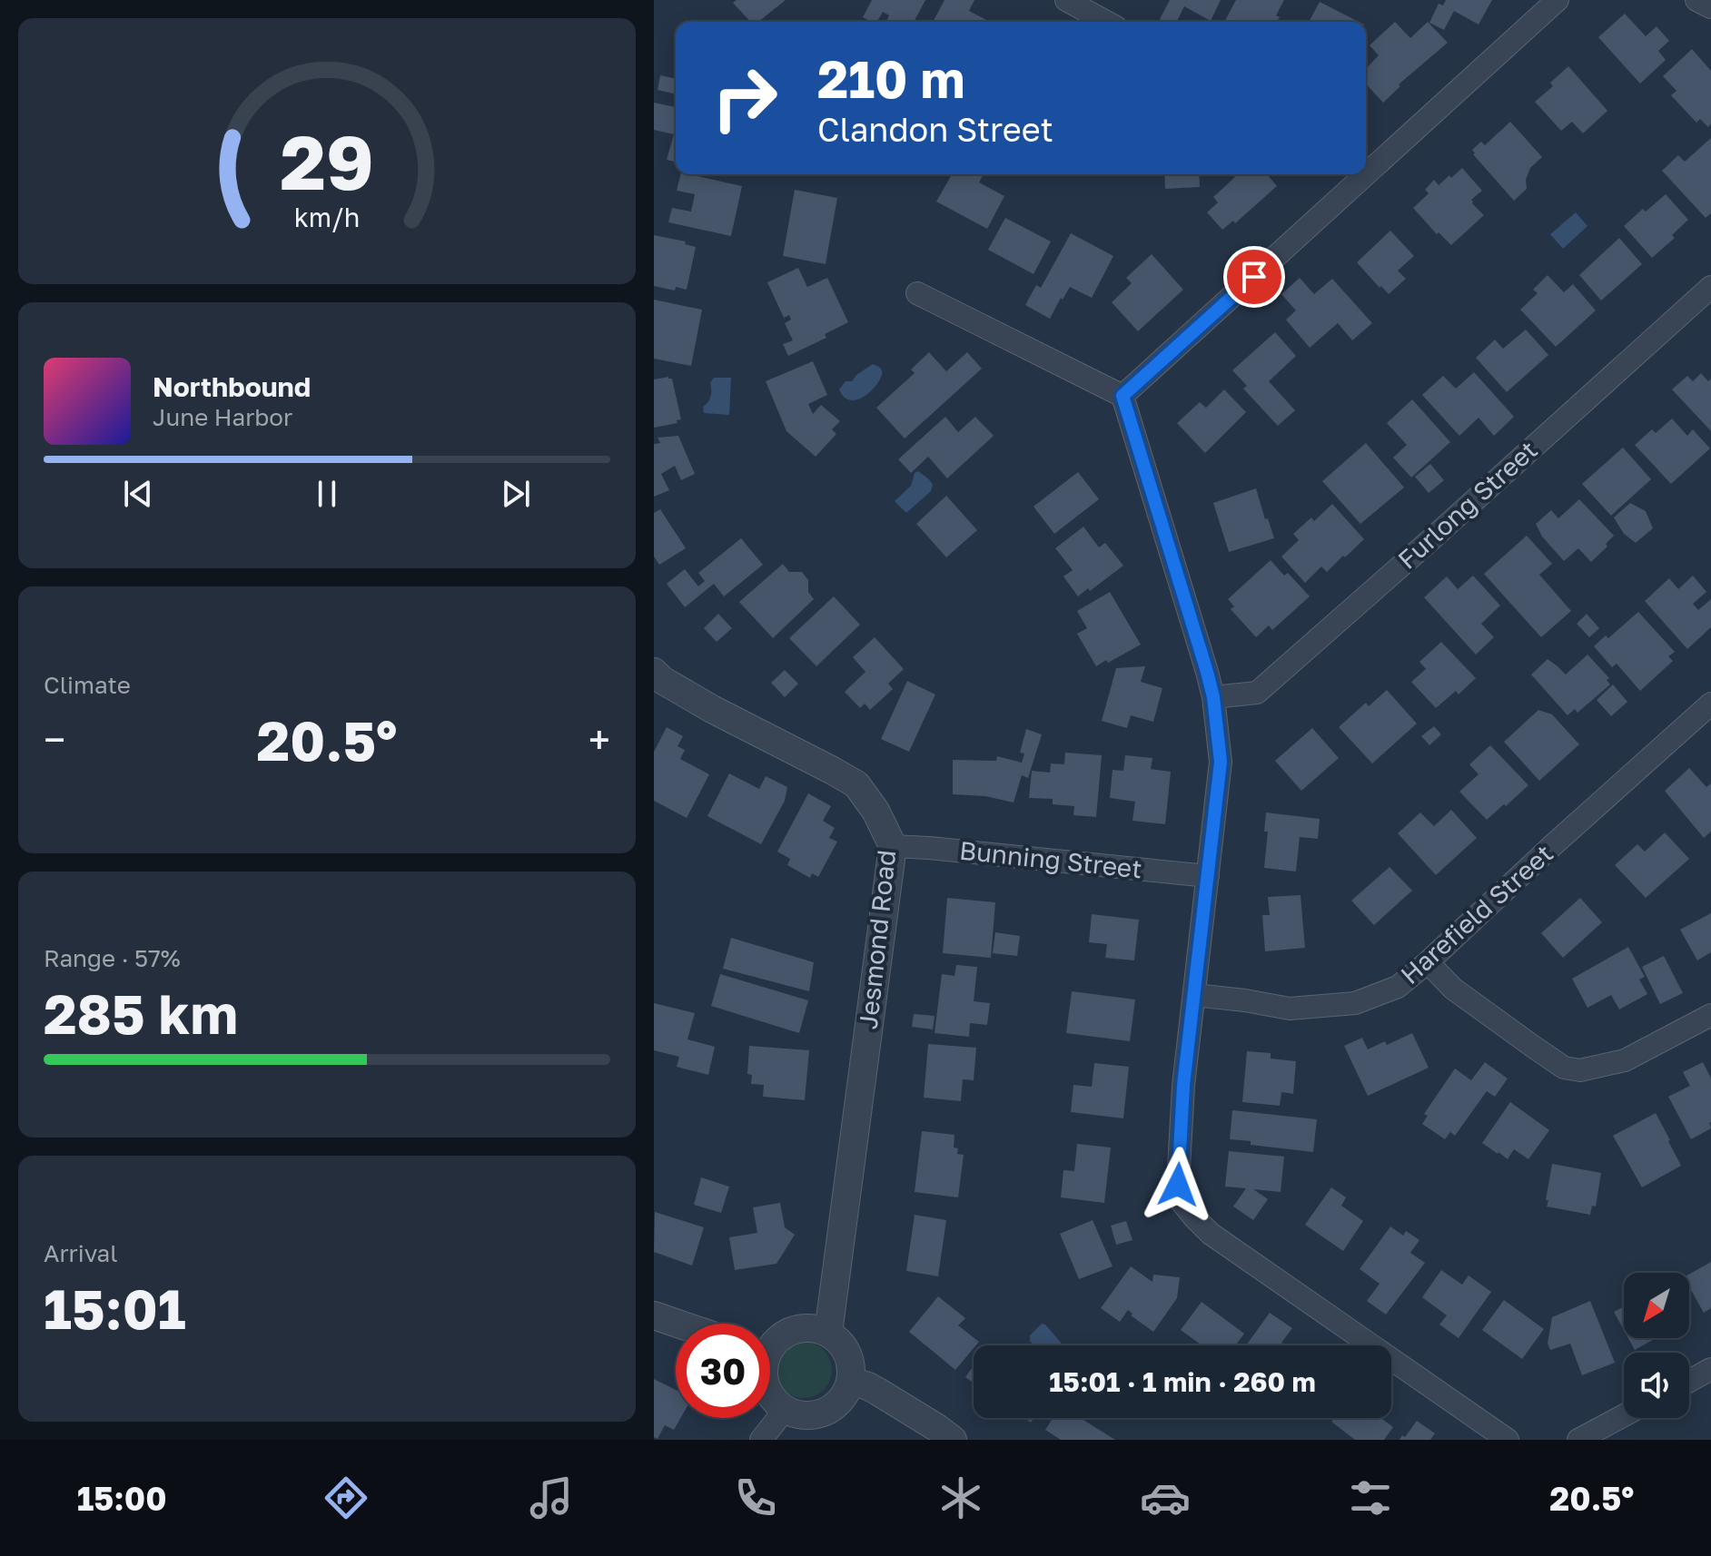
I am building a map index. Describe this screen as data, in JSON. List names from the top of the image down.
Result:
{
  "streets": {
    "street": [
      "Furlong Street",
      "Bunning Street",
      "Harefield Street",
      "Jesmond Road"
    ]
  },
  "crossings": [
    ["Bunning Street", "Jesmond Road"]
  ],
  "north": "bottom left",
  "page": {
    "turn": ["210 m", "Clandon Street"],
    "song": ["Northbound", "June Harbor"],
    "tile": [
      "Climate",
      ["Range · 57%", "285 km"],
      ["Arrival", "15:01"]
    ],
    "heat": ["−", "20.5°", "+"],
    "limit": "30",
    "trip": "15:01 · 1 min · 260 m",
    "tabs": ["15:00", "20.5°"],
    "gauge": ["29", "km/h"]
  }
}
